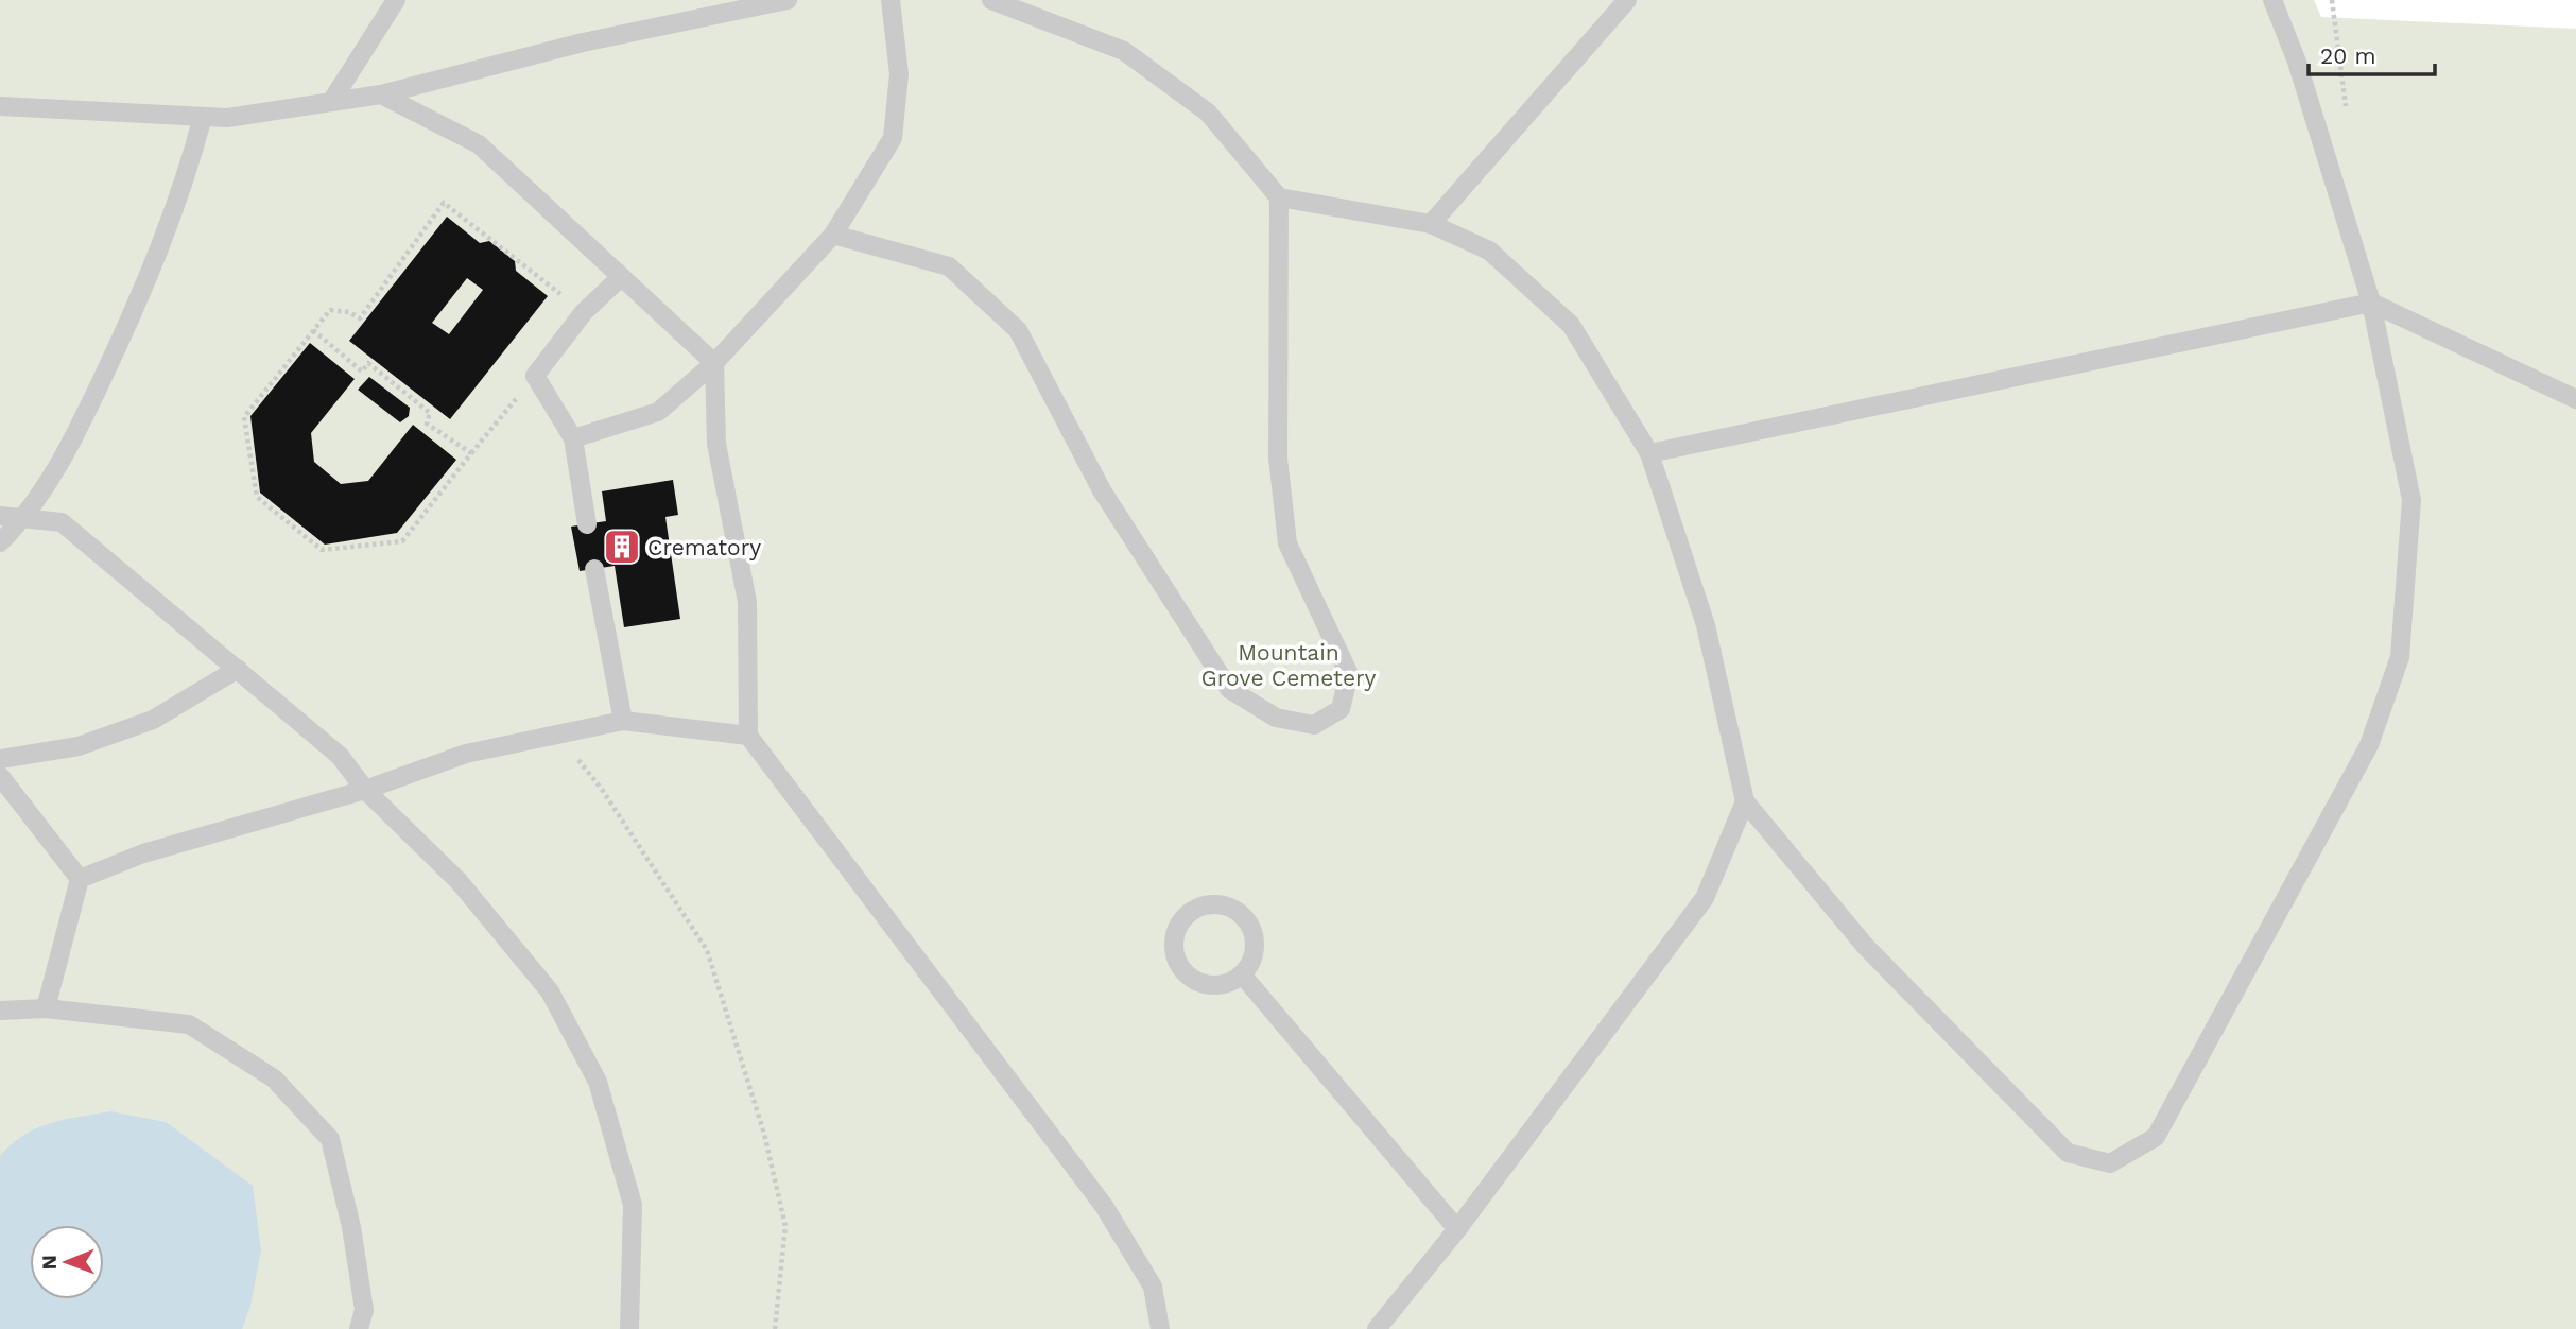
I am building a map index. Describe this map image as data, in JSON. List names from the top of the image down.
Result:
{
  "parks": ["Mountain Grove Cemetery"],
  "places": {
    "building": ["Crematory"]
  },
  "scale_bar": "20 m",
  "north": "left"
}
